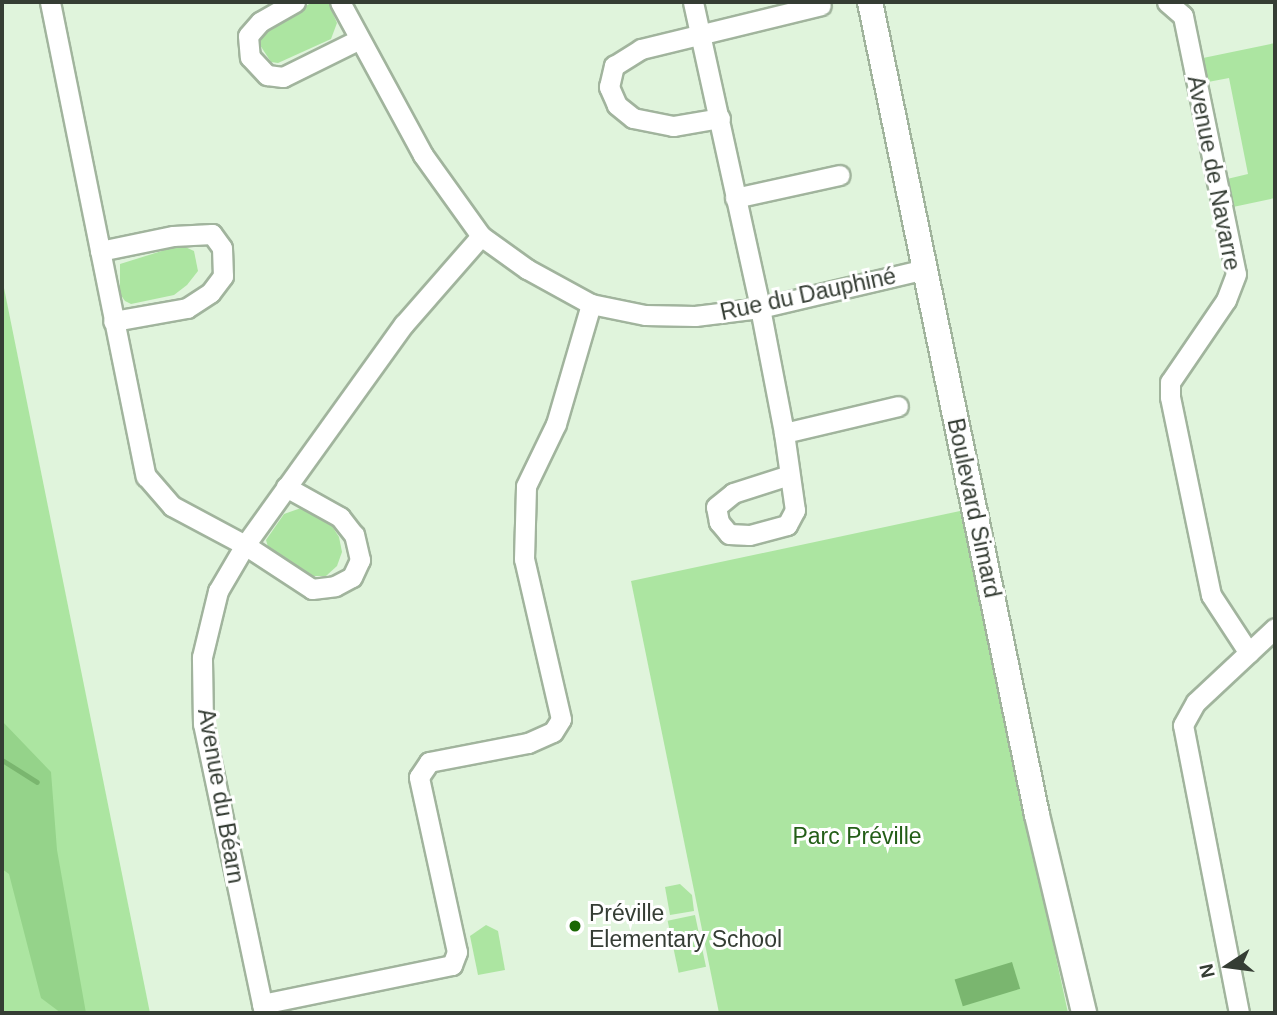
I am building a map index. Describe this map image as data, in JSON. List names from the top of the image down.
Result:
{
  "streets": {
    "main road": ["Boulevard Simard"],
    "street": ["Avenue de Navarre", "Rue du Dauphiné", "Avenue du Béarn"]
  },
  "crossings": [
    ["Rue du Dauphiné", "Boulevard Simard"],
    ["Rue du Dauphiné", "Avenue du Béarn"]
  ],
  "parks": ["Parc Préville"],
  "places": ["Préville Elementary School"],
  "north": "left"
}
